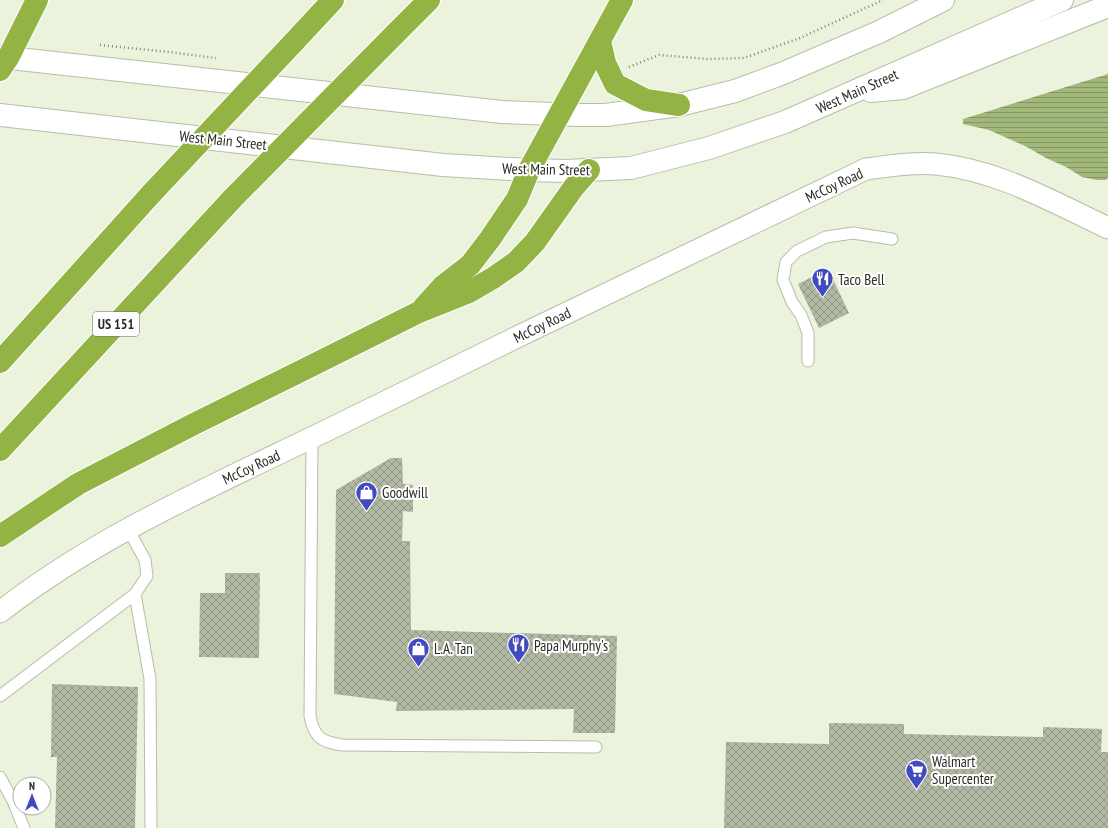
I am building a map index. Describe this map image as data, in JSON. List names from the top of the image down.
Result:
{
  "streets": {
    "highway": ["US 151"],
    "main road": ["West Main Street"],
    "street": ["McCoy Road"]
  },
  "places": {
    "restaurant": ["Taco Bell", "Papa Murphy's"],
    "shop": ["Goodwill", "L.A. Tan"],
    "supermarket": ["Walmart Supercenter"]
  },
  "north": "top"
}
